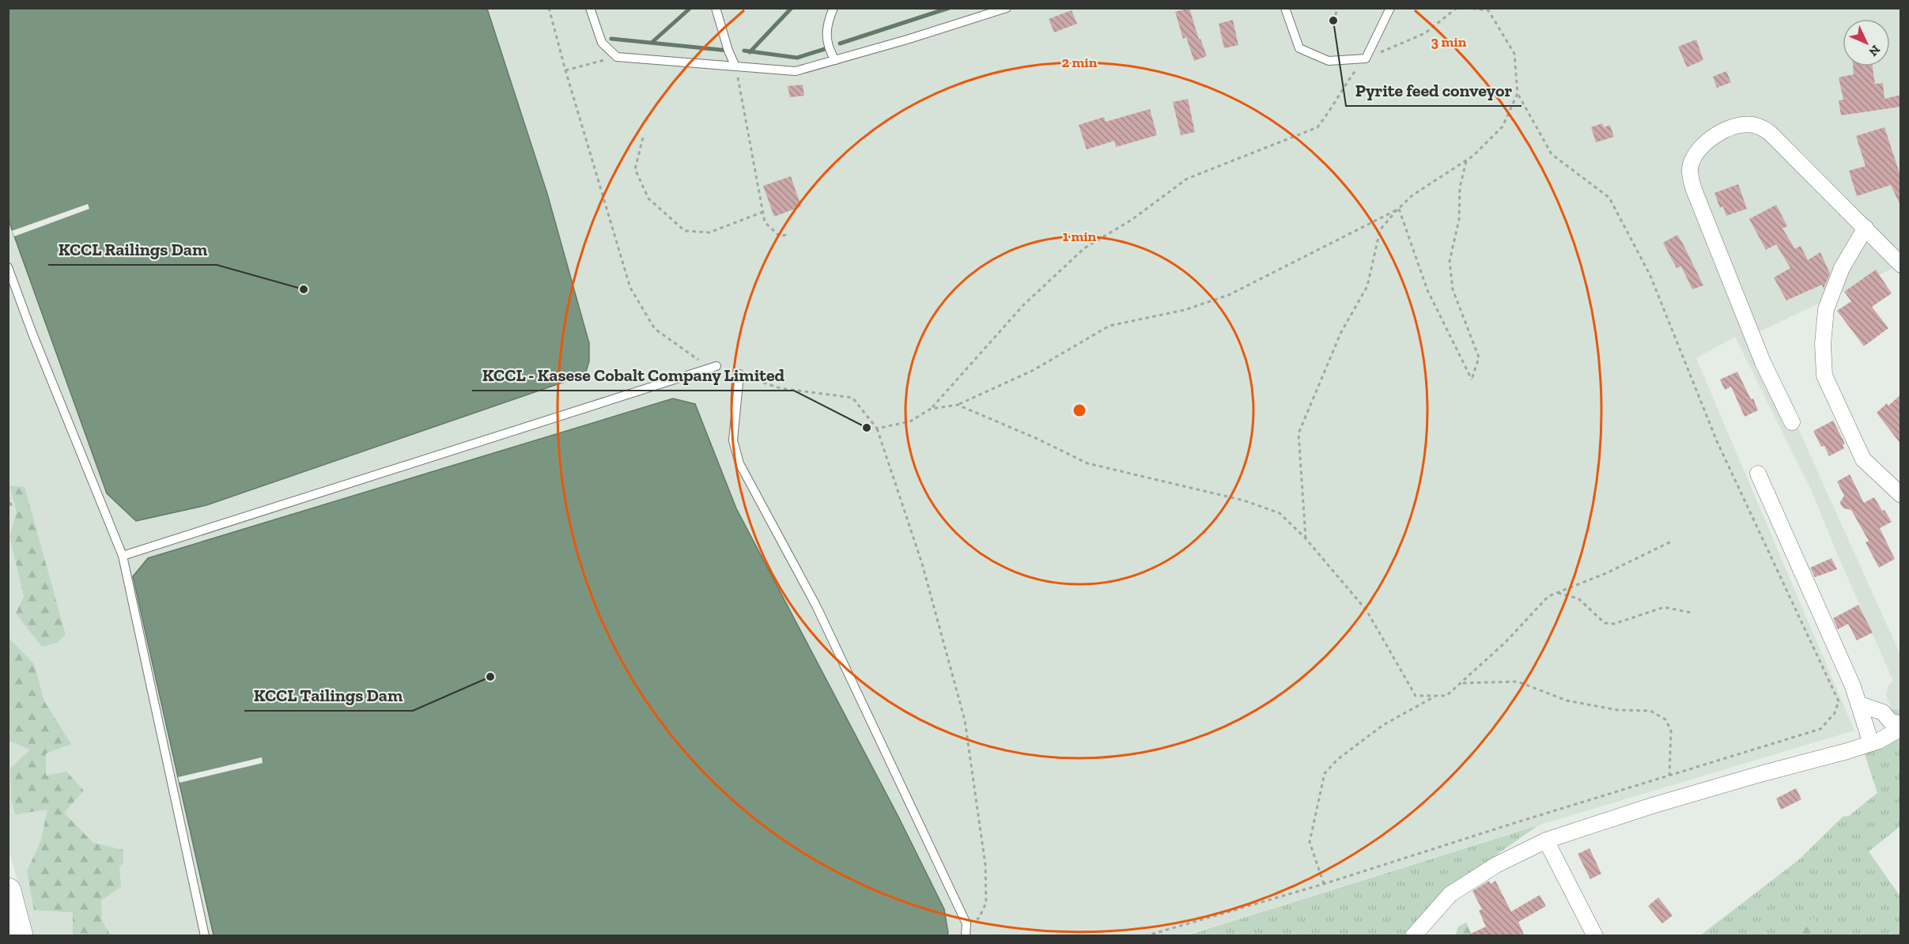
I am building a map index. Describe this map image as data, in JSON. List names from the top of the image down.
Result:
{
  "places": [
    "Pyrite feed conveyor",
    "KCCL Railings Dam",
    "KCCL - Kasese Cobalt Company Limited",
    "KCCL Tailings Dam"
  ],
  "north": "bottom right",
  "rings": ["3 min", "2 min", "1 min"]
}
